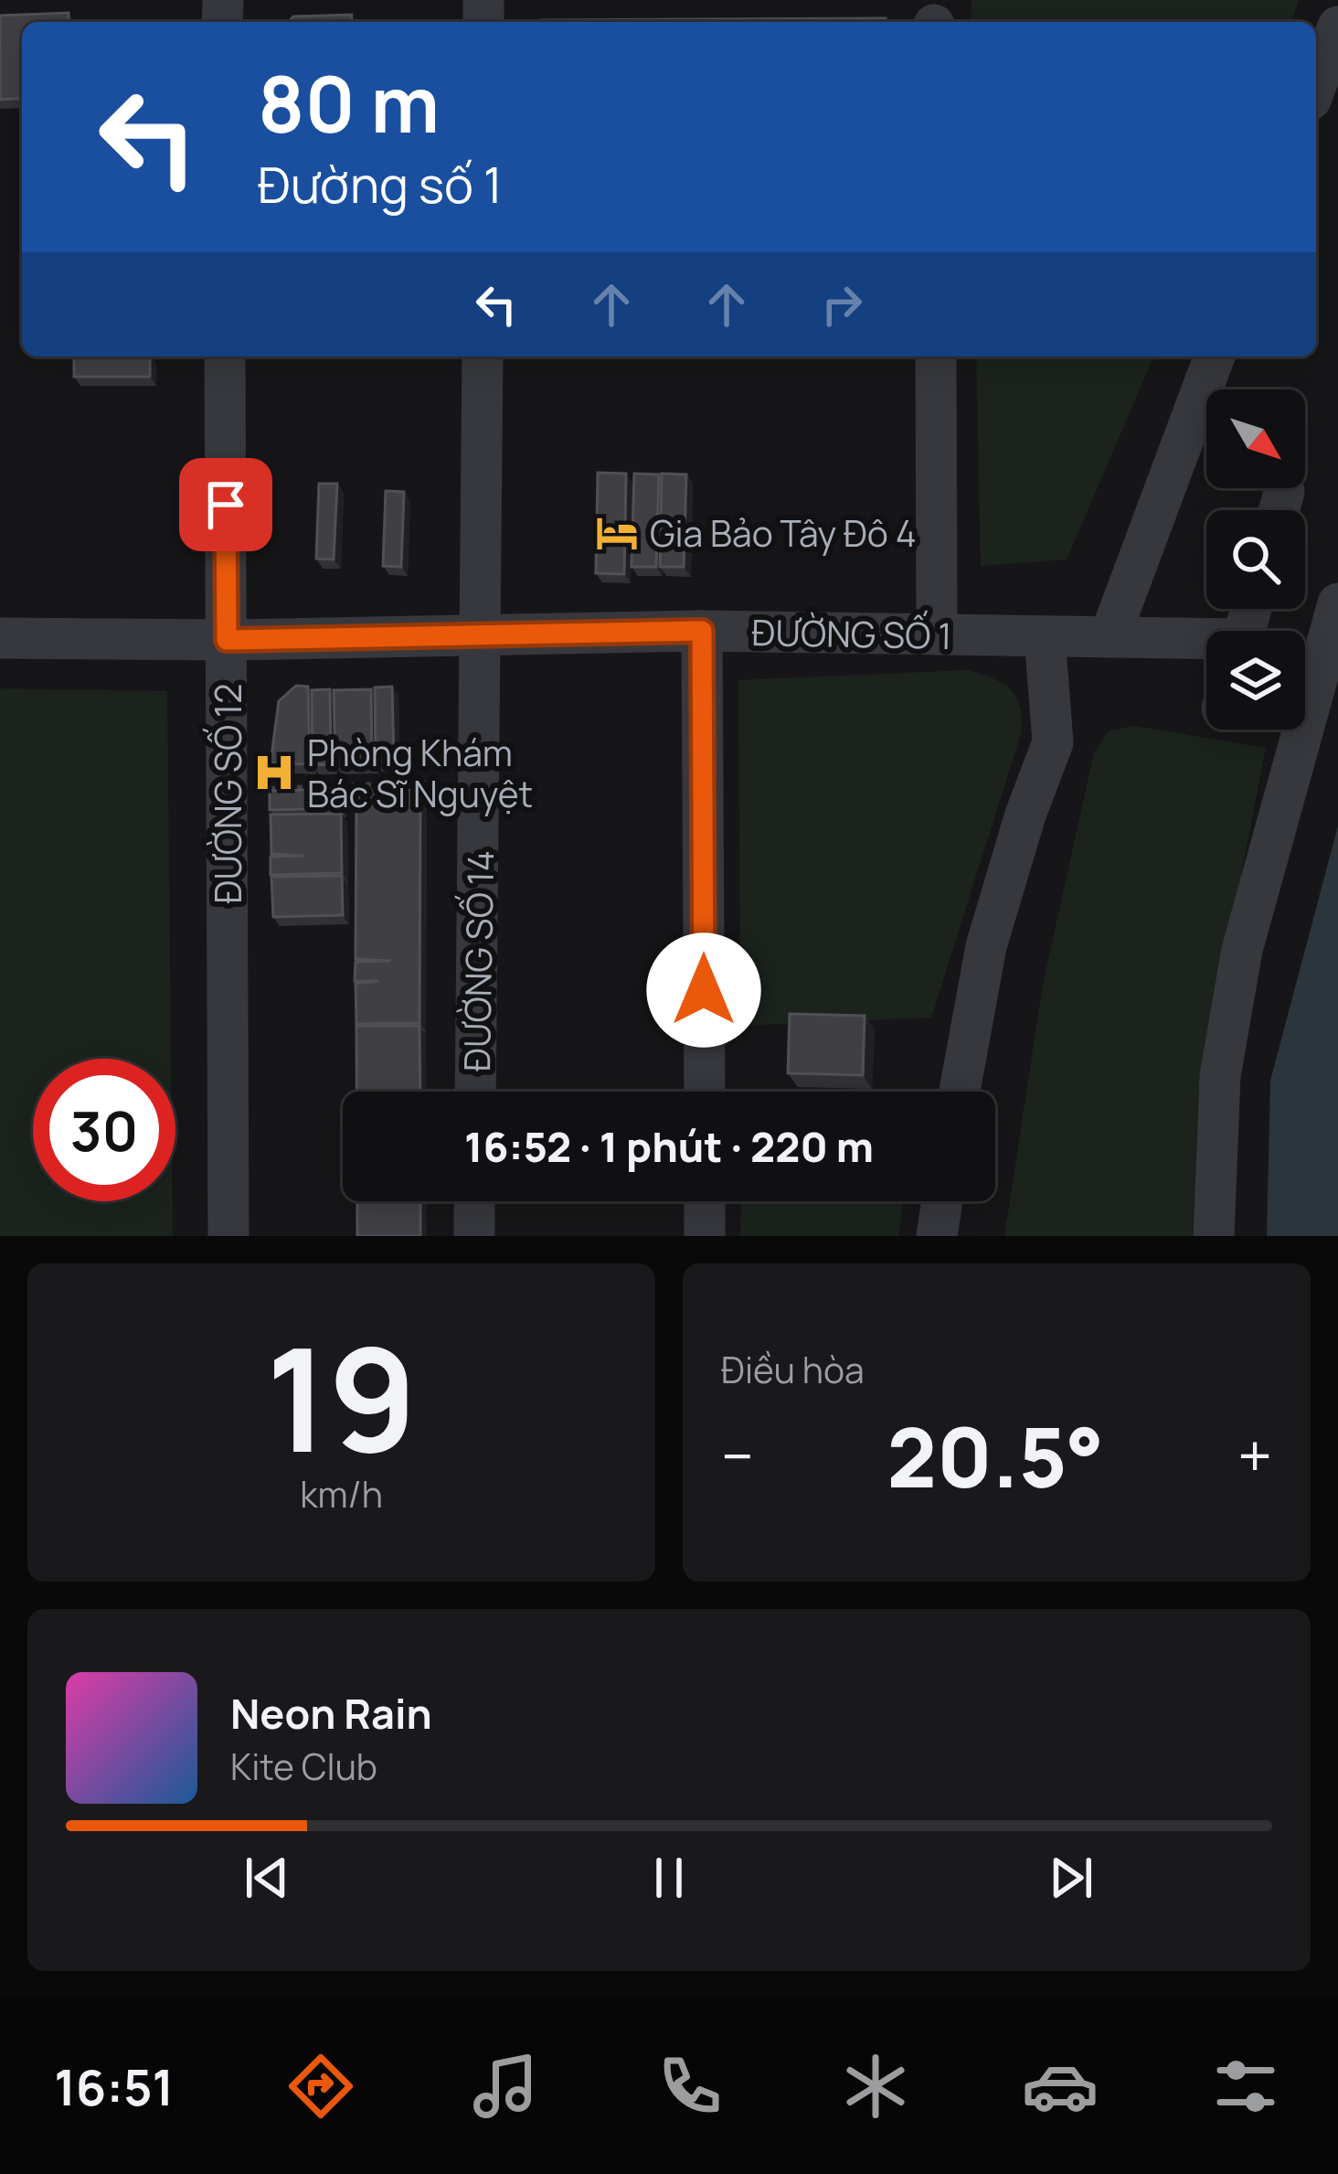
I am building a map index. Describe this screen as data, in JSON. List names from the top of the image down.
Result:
{
  "streets": {
    "street": ["ĐƯỜNG SỐ 1", "ĐƯỜNG SỐ 12", "ĐƯỜNG SỐ 14"]
  },
  "crossings": [
    ["ĐƯỜNG SỐ 1", "ĐƯỜNG SỐ 12"],
    ["ĐƯỜNG SỐ 1", "ĐƯỜNG SỐ 14"]
  ],
  "places": {
    "hotel": ["Gia Bảo Tây Đô 4"],
    "hospital": ["Phòng Khám Bác Sĩ Nguyệt"]
  },
  "north": "bottom right",
  "page": {
    "turn": ["80 m", "Đường số 1"],
    "limit": "30",
    "trip": "16:52 · 1 phút · 220 m",
    "tile": [
      ["19", "km/h"],
      "Điều hòa"
    ],
    "heat": ["−", "20.5°", "+"],
    "song": ["Neon Rain", "Kite Club"],
    "tabs": "16:51"
  }
}
